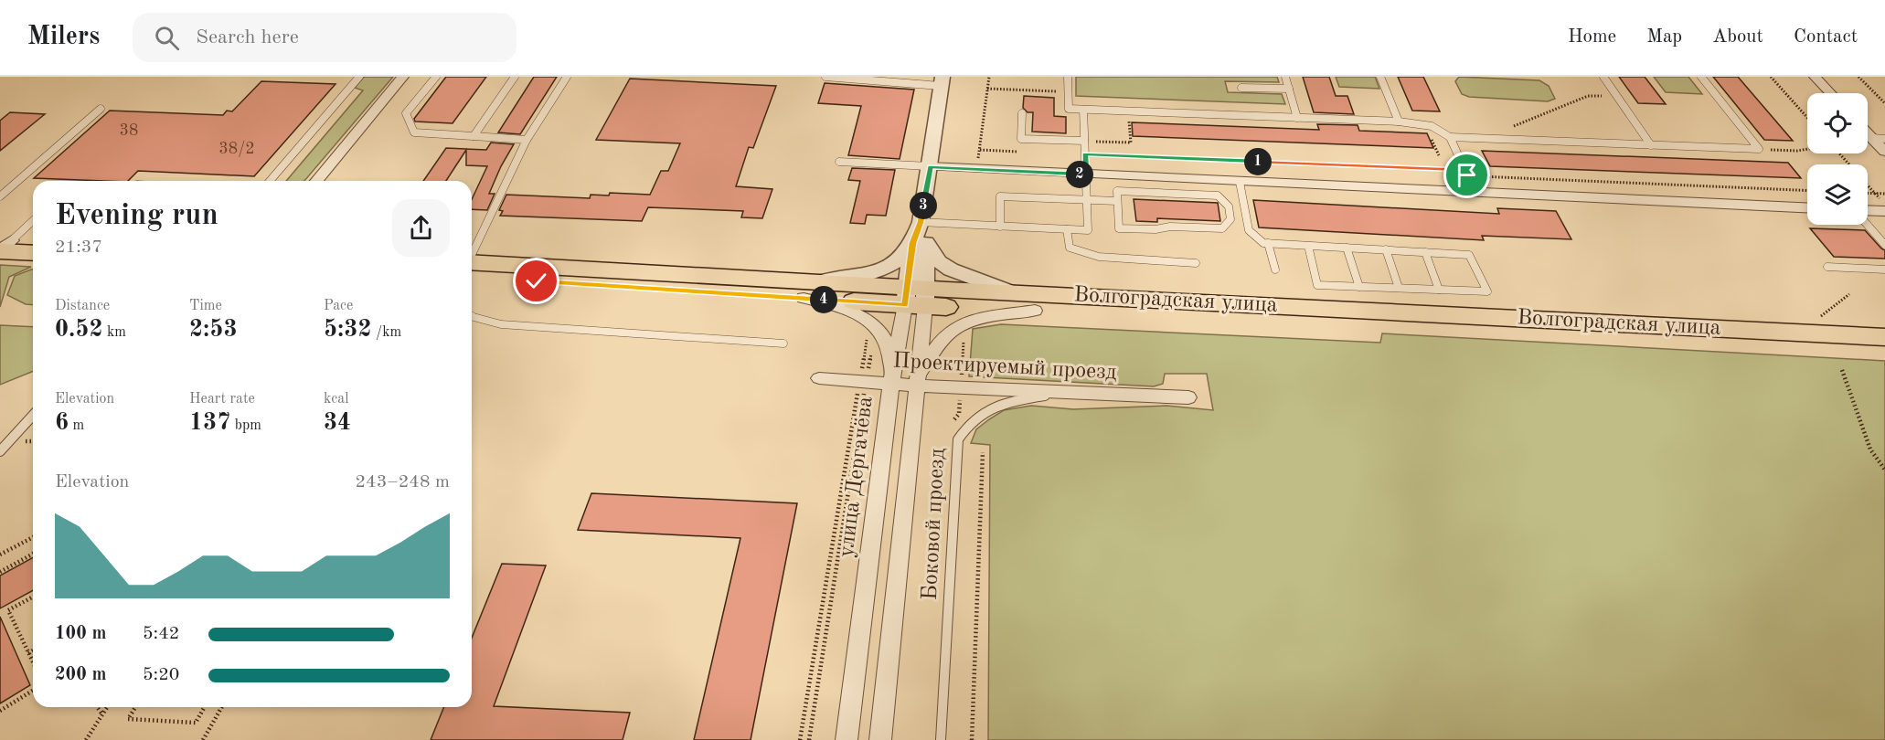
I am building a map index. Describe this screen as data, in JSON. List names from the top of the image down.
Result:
{
  "streets": {
    "main road": ["Волгоградская улица"],
    "street": ["Проектируемый проезд", "улица Дергачёва"],
    "lane": ["Боковой проезд"]
  },
  "crossings": [
    ["Волгоградская улица", "улица Дергачёва"],
    ["Проектируемый проезд", "улица Дергачёва"],
    ["Проектируемый проезд", "Боковой проезд"]
  ],
  "house_numbers": ["38", "38/2"],
  "page": {
    "header": "Milers",
    "search": "Search here",
    "nav": [
      "Home",
      "Map",
      "About",
      "Contact"
    ],
    "pins": [
      "1",
      "2",
      "3",
      "4"
    ],
    "heading": ["Evening run", "21:37"],
    "stats": [
      ["Distance", "0.52 km"],
      ["Time", "2:53"],
      ["Pace", "5:32 /km"],
      ["Elevation", "6 m"],
      ["Heart rate", "137 bpm"],
      ["kcal", "34"]
    ],
    "chart": ["Elevation", "243–248 m"],
    "list": [
      {
        "name": "100 m",
        "note": "5:42"
      },
      {
        "name": "200 m",
        "note": "5:20"
      }
    ]
  }
}
